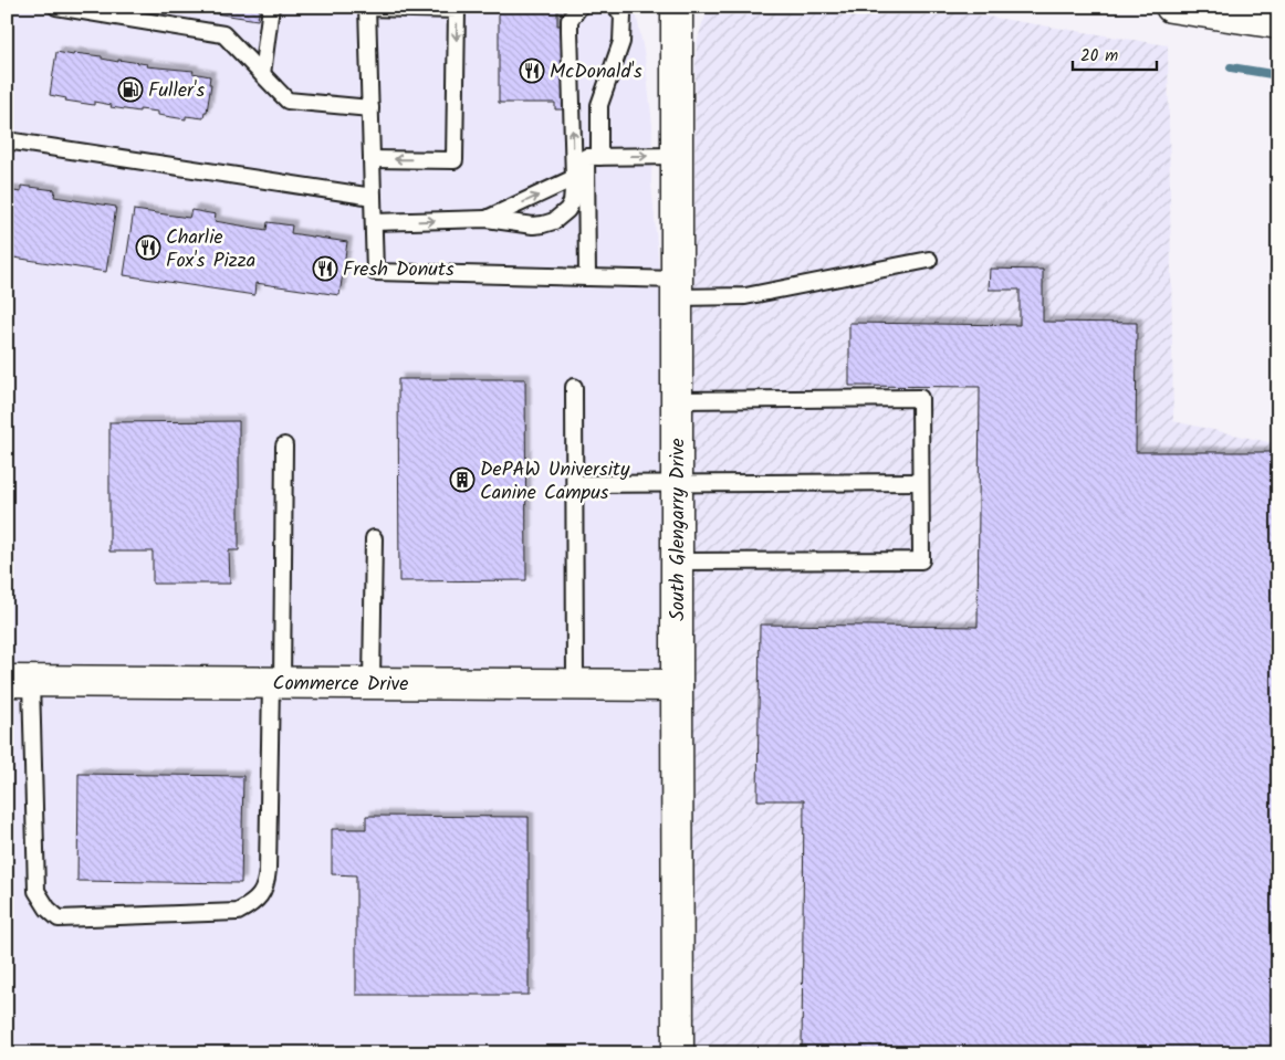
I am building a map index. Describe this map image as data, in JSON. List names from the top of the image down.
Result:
{
  "streets": {
    "street": ["South Glengarry Drive", "Commerce Drive"]
  },
  "crossings": [
    ["South Glengarry Drive", "Commerce Drive"]
  ],
  "places": {
    "restaurant": ["McDonald's", "Charlie Fox's Pizza", "Fresh Donuts"],
    "fuel station": ["Fuller's"],
    "building": ["DePAW University Canine Campus"]
  },
  "scale_bar": "20 m"
}
